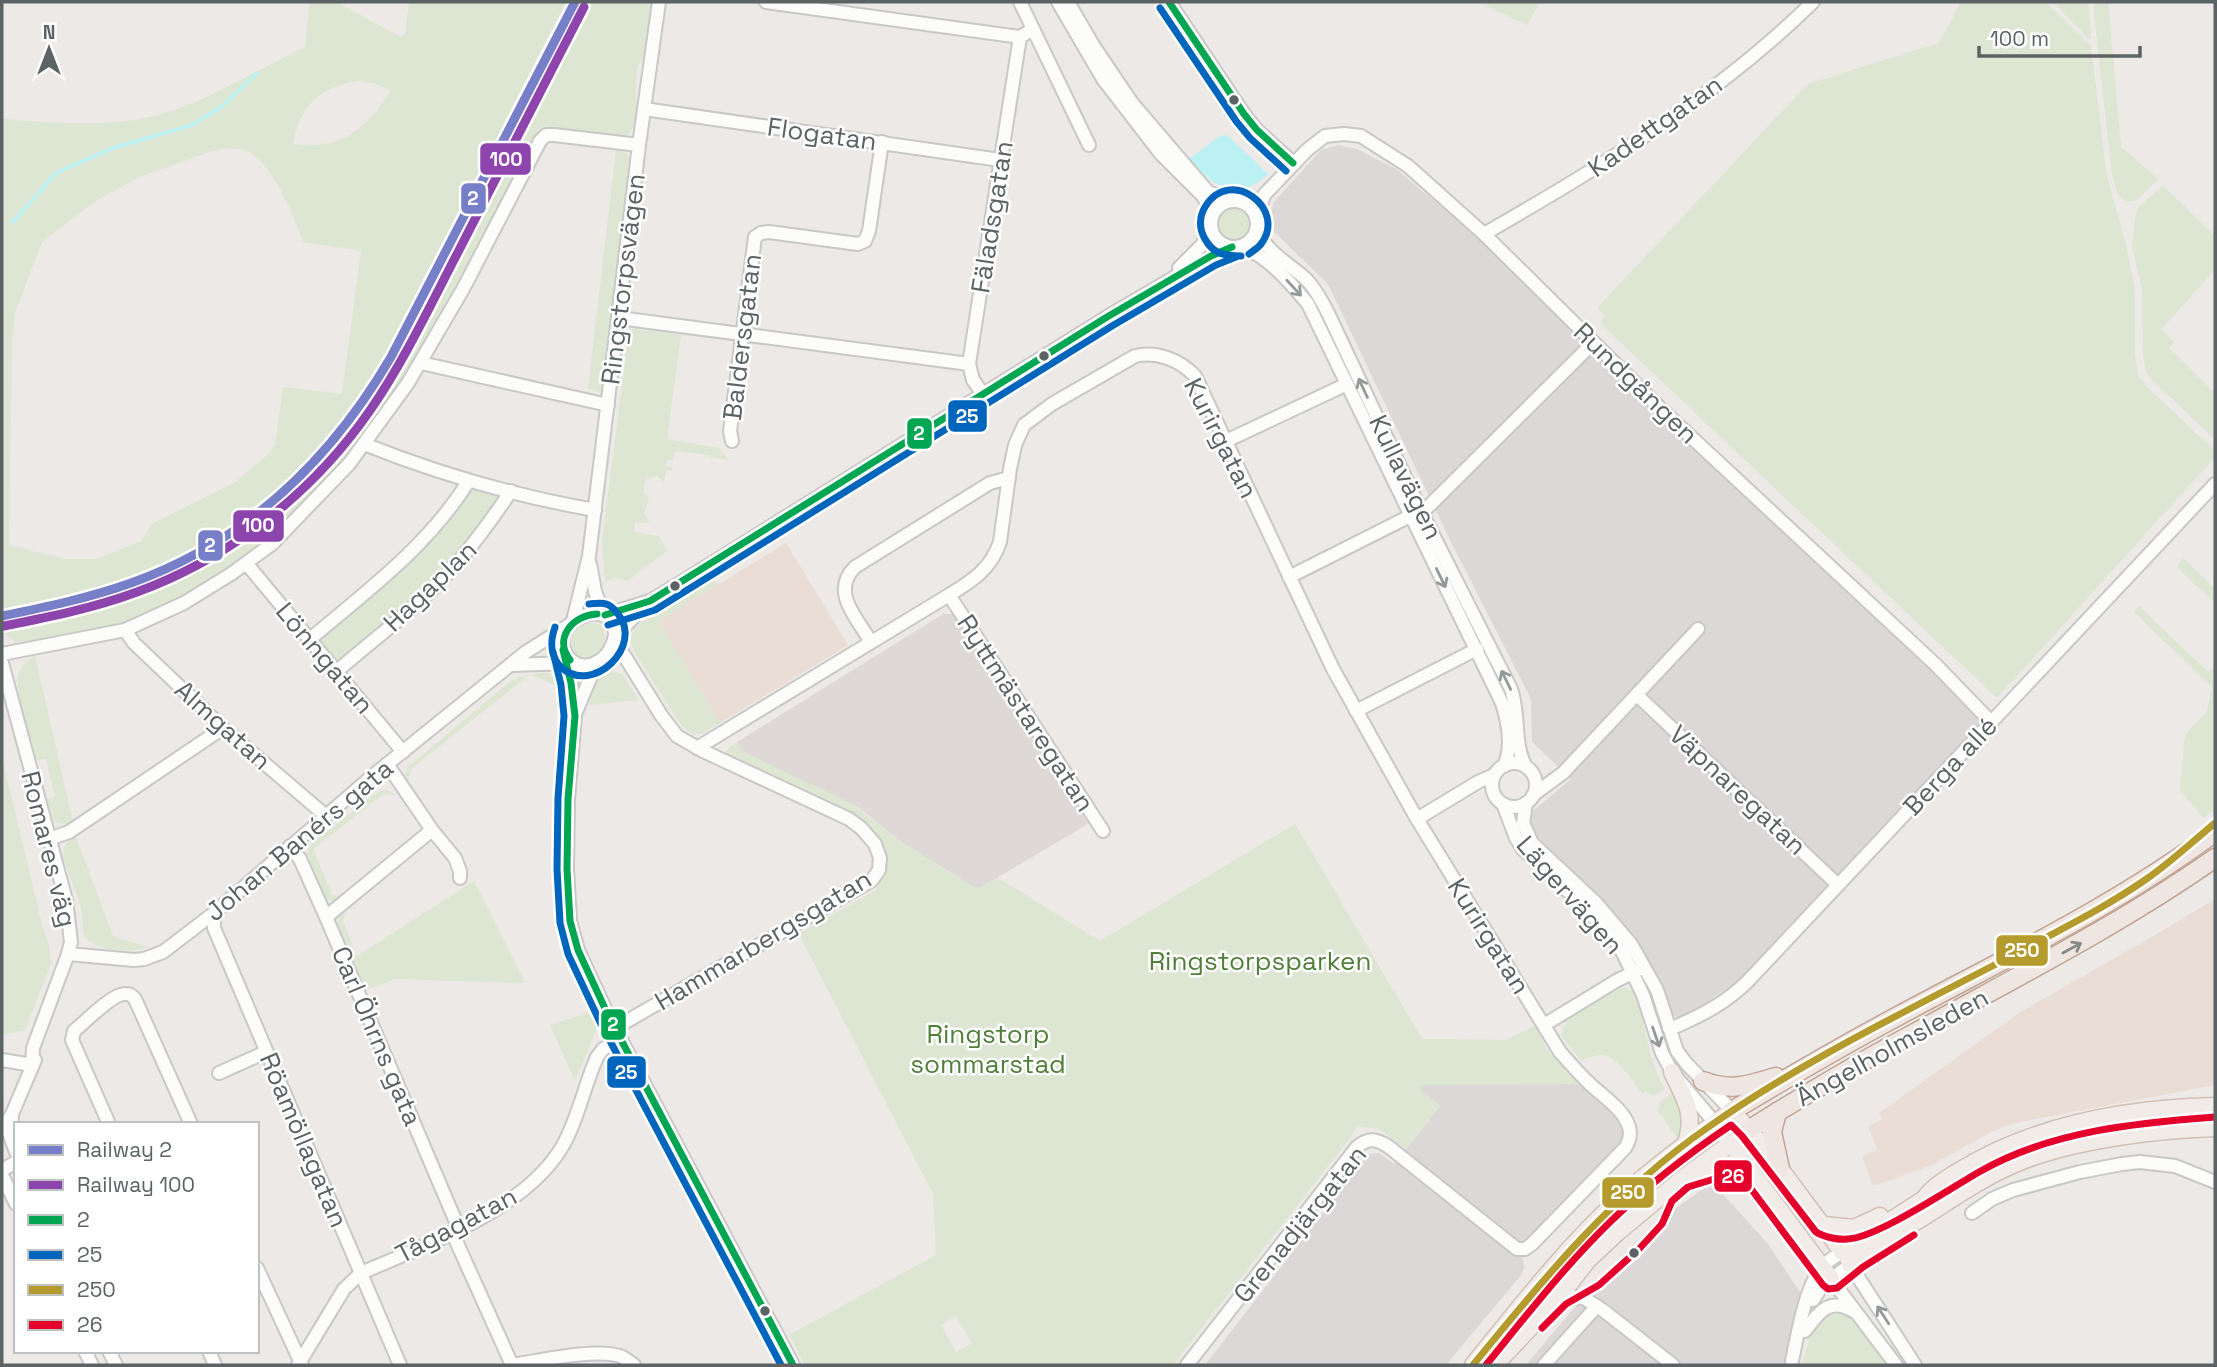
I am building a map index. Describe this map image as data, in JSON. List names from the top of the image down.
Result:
{
  "streets": {
    "highway": ["Ängelholmsleden"],
    "main road": ["Lägervägen"],
    "street": [
      "Kadettgatan",
      "Flogatan",
      "Fäladsgatan",
      "Ringstorpsvägen",
      "Baldersgatan",
      "Rundgången",
      "Kurirgatan",
      "Kullavägen",
      "Hagaplan",
      "Lönngatan",
      "Ryttmästaregatan",
      "Almgatan",
      "Berga allé",
      "Väpnaregatan",
      "Johan Banérs gata",
      "Romares väg",
      "Hammarbergsgatan",
      "Carl Öhrns gata",
      "Röamöllagatan",
      "Grenadjärgatan",
      "Tågagatan"
    ]
  },
  "crossings": [
    ["Kadettgatan", "Rundgången"],
    ["Flogatan", "Fäladsgatan"],
    ["Flogatan", "Ringstorpsvägen"],
    ["Flogatan", "Baldersgatan"],
    ["Ringstorpsvägen", "Johan Banérs gata"],
    ["Ringstorpsvägen", "Hammarbergsgatan"],
    ["Rundgången", "Kullavägen"],
    ["Rundgången", "Berga allé"],
    ["Kurirgatan", "Ryttmästaregatan"],
    ["Kurirgatan", "Hammarbergsgatan"],
    ["Kurirgatan", "Grenadjärgatan"],
    ["Hagaplan", "Lönngatan"],
    ["Lönngatan", "Johan Banérs gata"],
    ["Almgatan", "Johan Banérs gata"],
    ["Berga allé", "Väpnaregatan"],
    ["Berga allé", "Lägervägen"],
    ["Johan Banérs gata", "Romares väg"],
    ["Johan Banérs gata", "Hammarbergsgatan"],
    ["Johan Banérs gata", "Carl Öhrns gata"],
    ["Johan Banérs gata", "Röamöllagatan"],
    ["Lägervägen", "Ängelholmsleden"],
    ["Hammarbergsgatan", "Tågagatan"],
    ["Carl Öhrns gata", "Tågagatan"],
    ["Röamöllagatan", "Tågagatan"]
  ],
  "parks": ["Ringstorpsparken", "Ringstorp sommarstad"],
  "lines": [
    "rail line 2",
    "transit line 2",
    "rail line 100",
    "transit line 25",
    "transit line 250",
    "transit line 26"
  ],
  "legend": [
    "Railway 2",
    "Railway 100",
    "2",
    "25",
    "250",
    "26"
  ],
  "scale_bar": "100 m",
  "north": "top"
}
